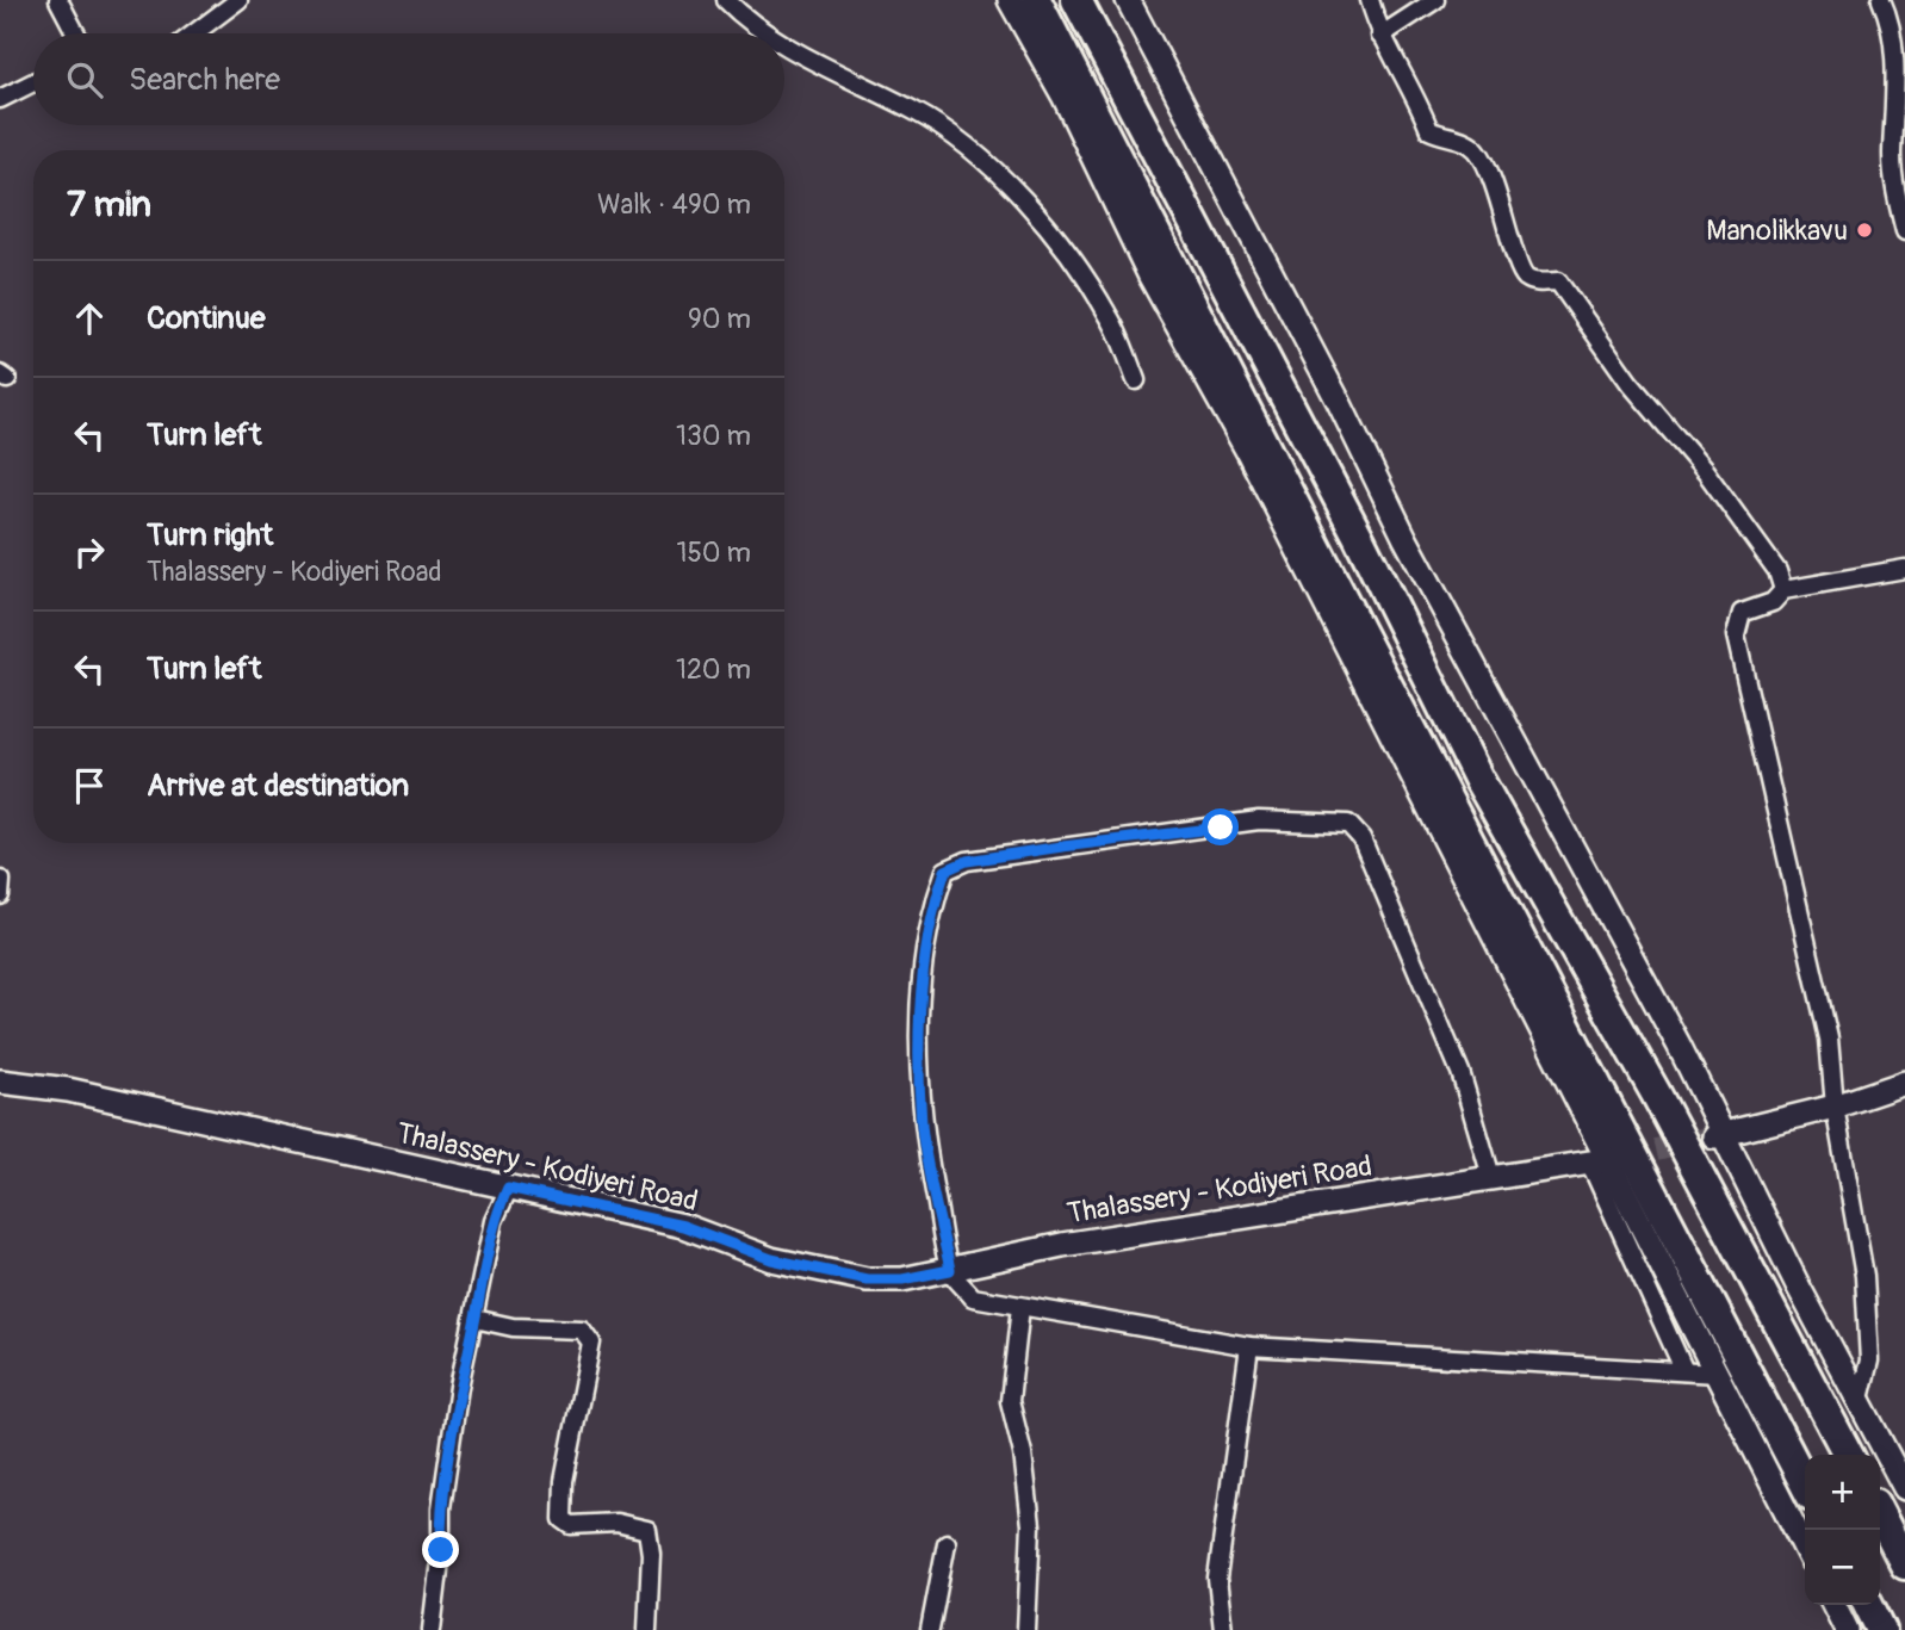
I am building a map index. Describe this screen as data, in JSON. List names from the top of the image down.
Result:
{
  "streets": {
    "street": ["Thalassery - Kodiyeri Road"]
  },
  "places": ["Manolikkavu"],
  "page": {
    "search": "Search here",
    "heading": ["7 min", "Walk · 490 m"],
    "list": [
      ["Continue", "90 m"],
      ["Turn left", "130 m"],
      ["Turn right", "Thalassery - Kodiyeri Road", "150 m"],
      ["Turn left", "120 m"],
      "Arrive at destination"
    ],
    "map_buttons": ["+", "−"]
  }
}
